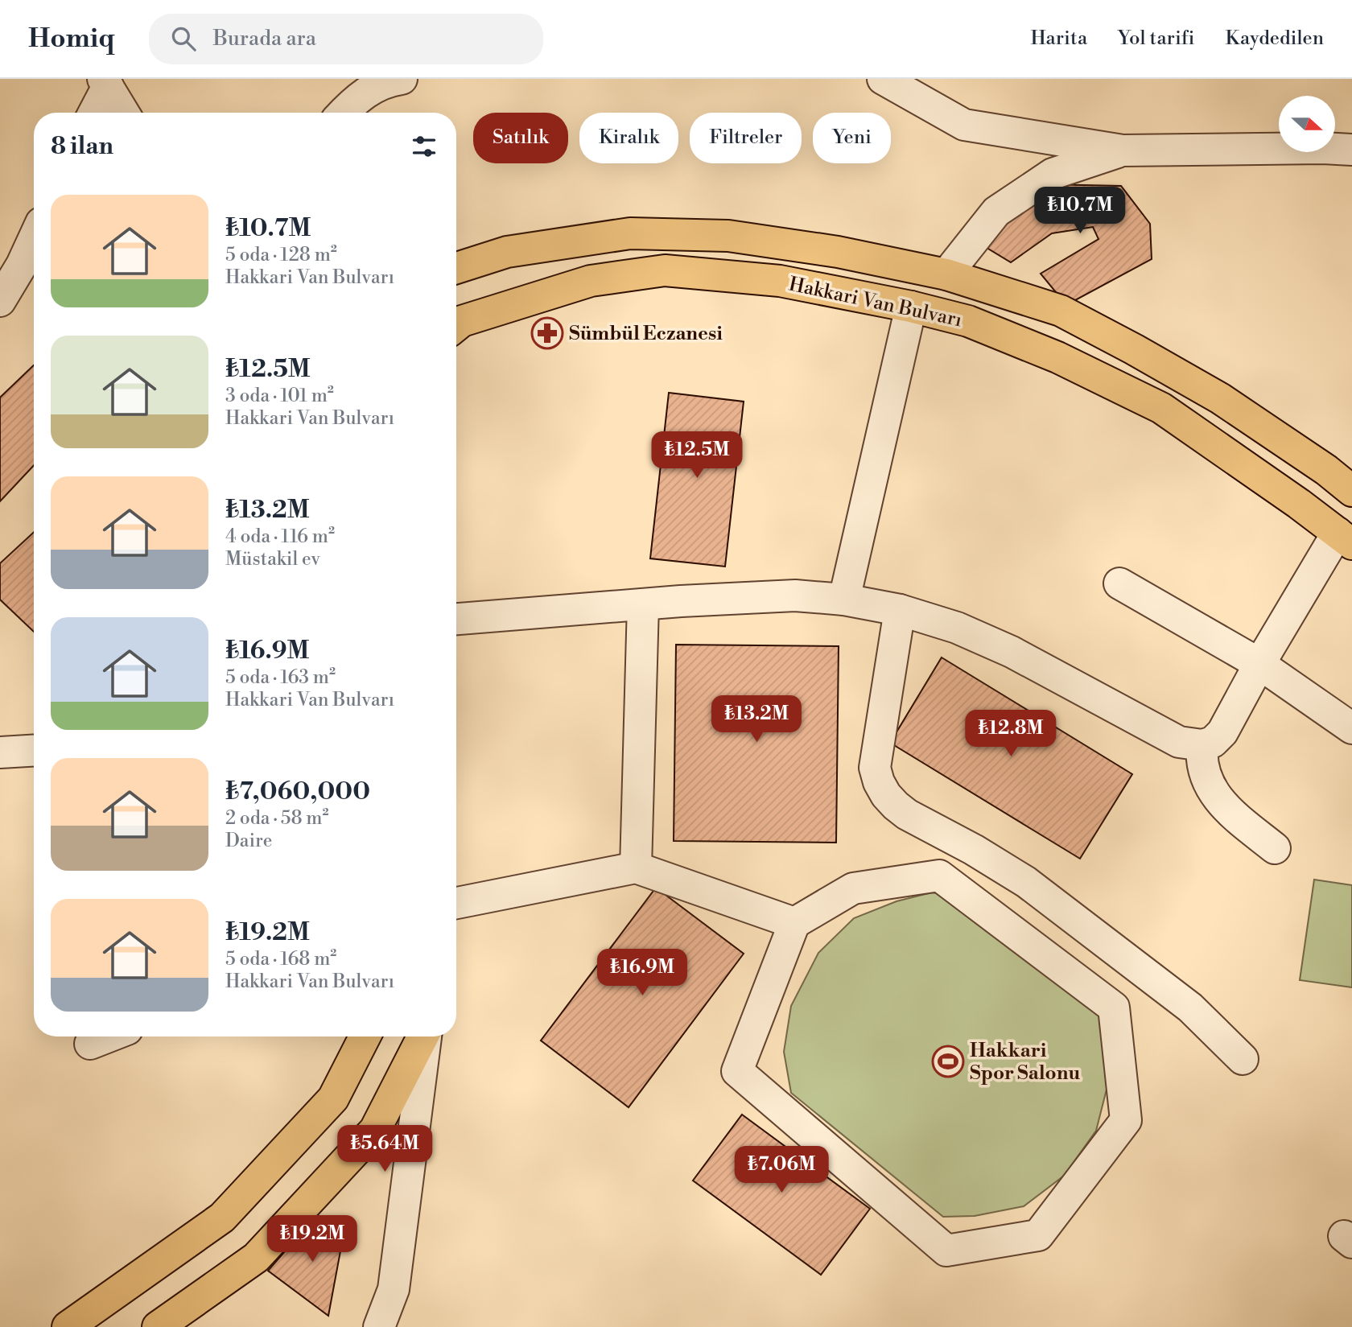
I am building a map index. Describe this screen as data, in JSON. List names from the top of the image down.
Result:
{
  "streets": {
    "main road": ["Hakkari Van Bulvarı"]
  },
  "places": {
    "pharmacy": ["Sümbül Eczanesi"],
    "sports": ["Hakkari Spor Salonu"]
  },
  "north": "right",
  "page": {
    "header": "Homiq",
    "search": "Burada ara",
    "nav": ["Harita", "Yol tarifi", "Kaydedilen"],
    "chip": [
      "Satılık",
      "Kiralık",
      "Filtreler",
      "Yeni"
    ],
    "heading": "8 ilan",
    "list": [
      {
        "name": "₺10.7M",
        "note": "5 oda · 128 m² · Hakkari Van Bulvarı"
      },
      {
        "name": "₺12.5M",
        "note": "3 oda · 101 m² · Hakkari Van Bulvarı"
      },
      {
        "name": "₺13.2M",
        "note": "4 oda · 116 m² · Müstakil ev"
      },
      {
        "name": "₺16.9M",
        "note": "5 oda · 163 m² · Hakkari Van Bulvarı"
      },
      {
        "name": "₺7,060,000",
        "note": "2 oda · 58 m² · Daire"
      },
      {
        "name": "₺19.2M",
        "note": "5 oda · 168 m² · Hakkari Van Bulvarı"
      }
    ],
    "price": [
      "₺10.7M",
      "₺12.5M",
      "₺13.2M",
      "₺12.8M",
      "₺16.9M",
      "₺5.64M",
      "₺7.06M",
      "₺19.2M"
    ]
  }
}
